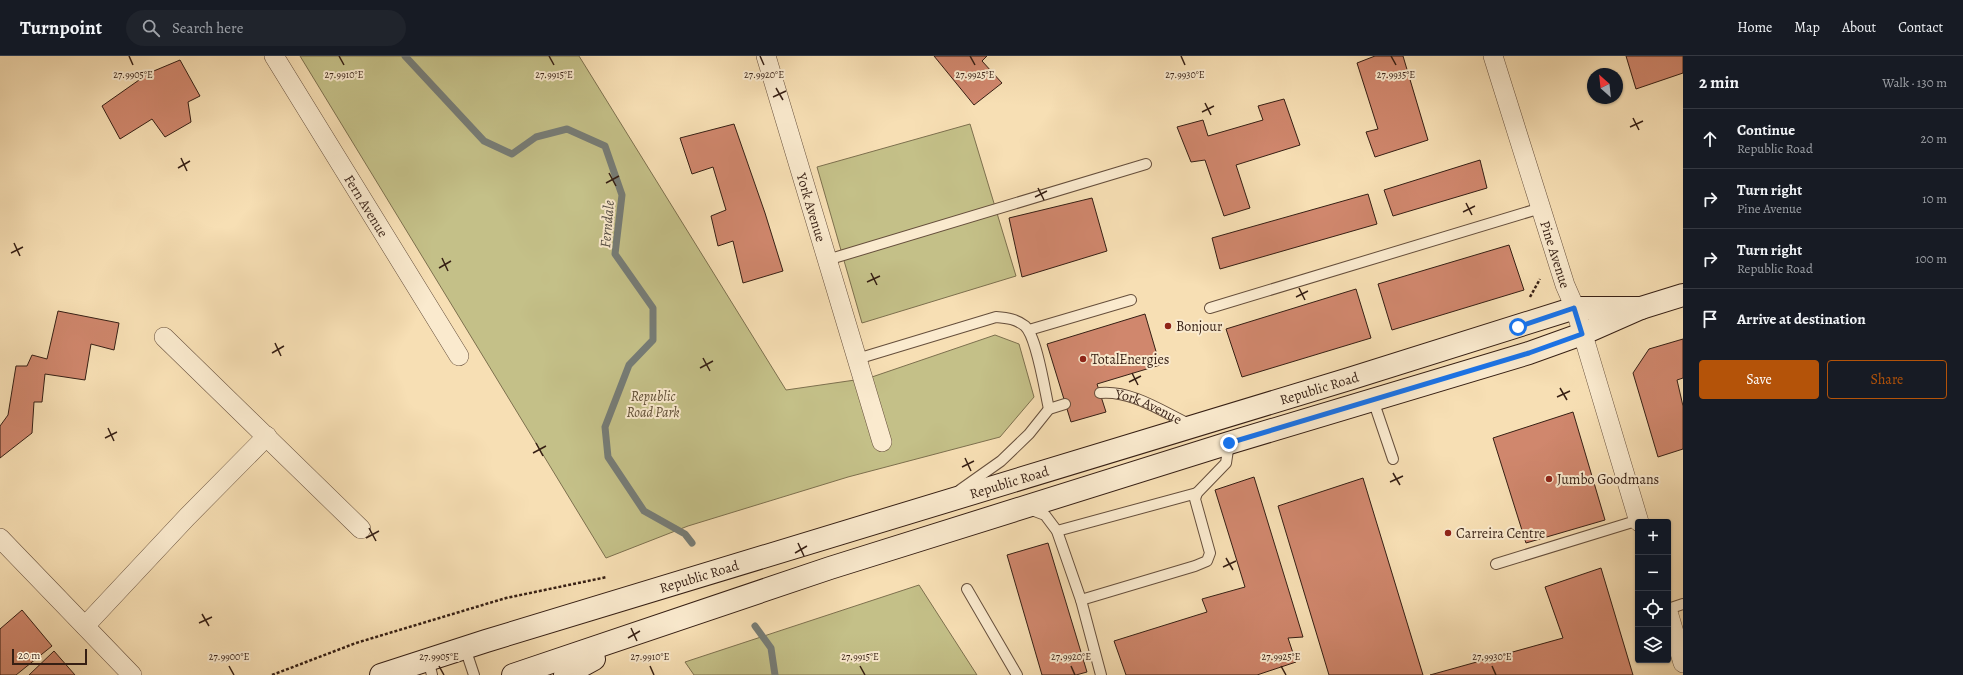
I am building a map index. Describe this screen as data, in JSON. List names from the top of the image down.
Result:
{
  "streets": {
    "main road": ["Republic Road"],
    "street": ["Fern Avenue", "York Avenue", "Pine Avenue"]
  },
  "crossings": [
    ["York Avenue", "Republic Road"],
    ["Pine Avenue", "Republic Road"]
  ],
  "water": ["Ferndale"],
  "parks": ["Republic Road Park"],
  "places": [
    "Bonjour",
    "TotalEnergies",
    "Jumbo Goodmans",
    "Carreira Centre"
  ],
  "scale_bar": "20 m",
  "north": "top left",
  "page": {
    "header": "Turnpoint",
    "search": "Search here",
    "nav": [
      "Home",
      "Map",
      "About",
      "Contact"
    ],
    "heading": ["2 min", "Walk · 130 m"],
    "list": [
      ["Continue", "Republic Road", "20 m"],
      ["Turn right", "Pine Avenue", "10 m"],
      ["Turn right", "Republic Road", "100 m"],
      "Arrive at destination"
    ],
    "buttons": ["Save", "Share"],
    "map_buttons": ["+", "−"],
    "scale": "20 m"
  },
  "coordinates": [
    "27.9905°E",
    "27.9910°E",
    "27.9915°E",
    "27.9920°E",
    "27.9925°E",
    "27.9930°E",
    "27.9935°E",
    "27.9900°E"
  ]
}
